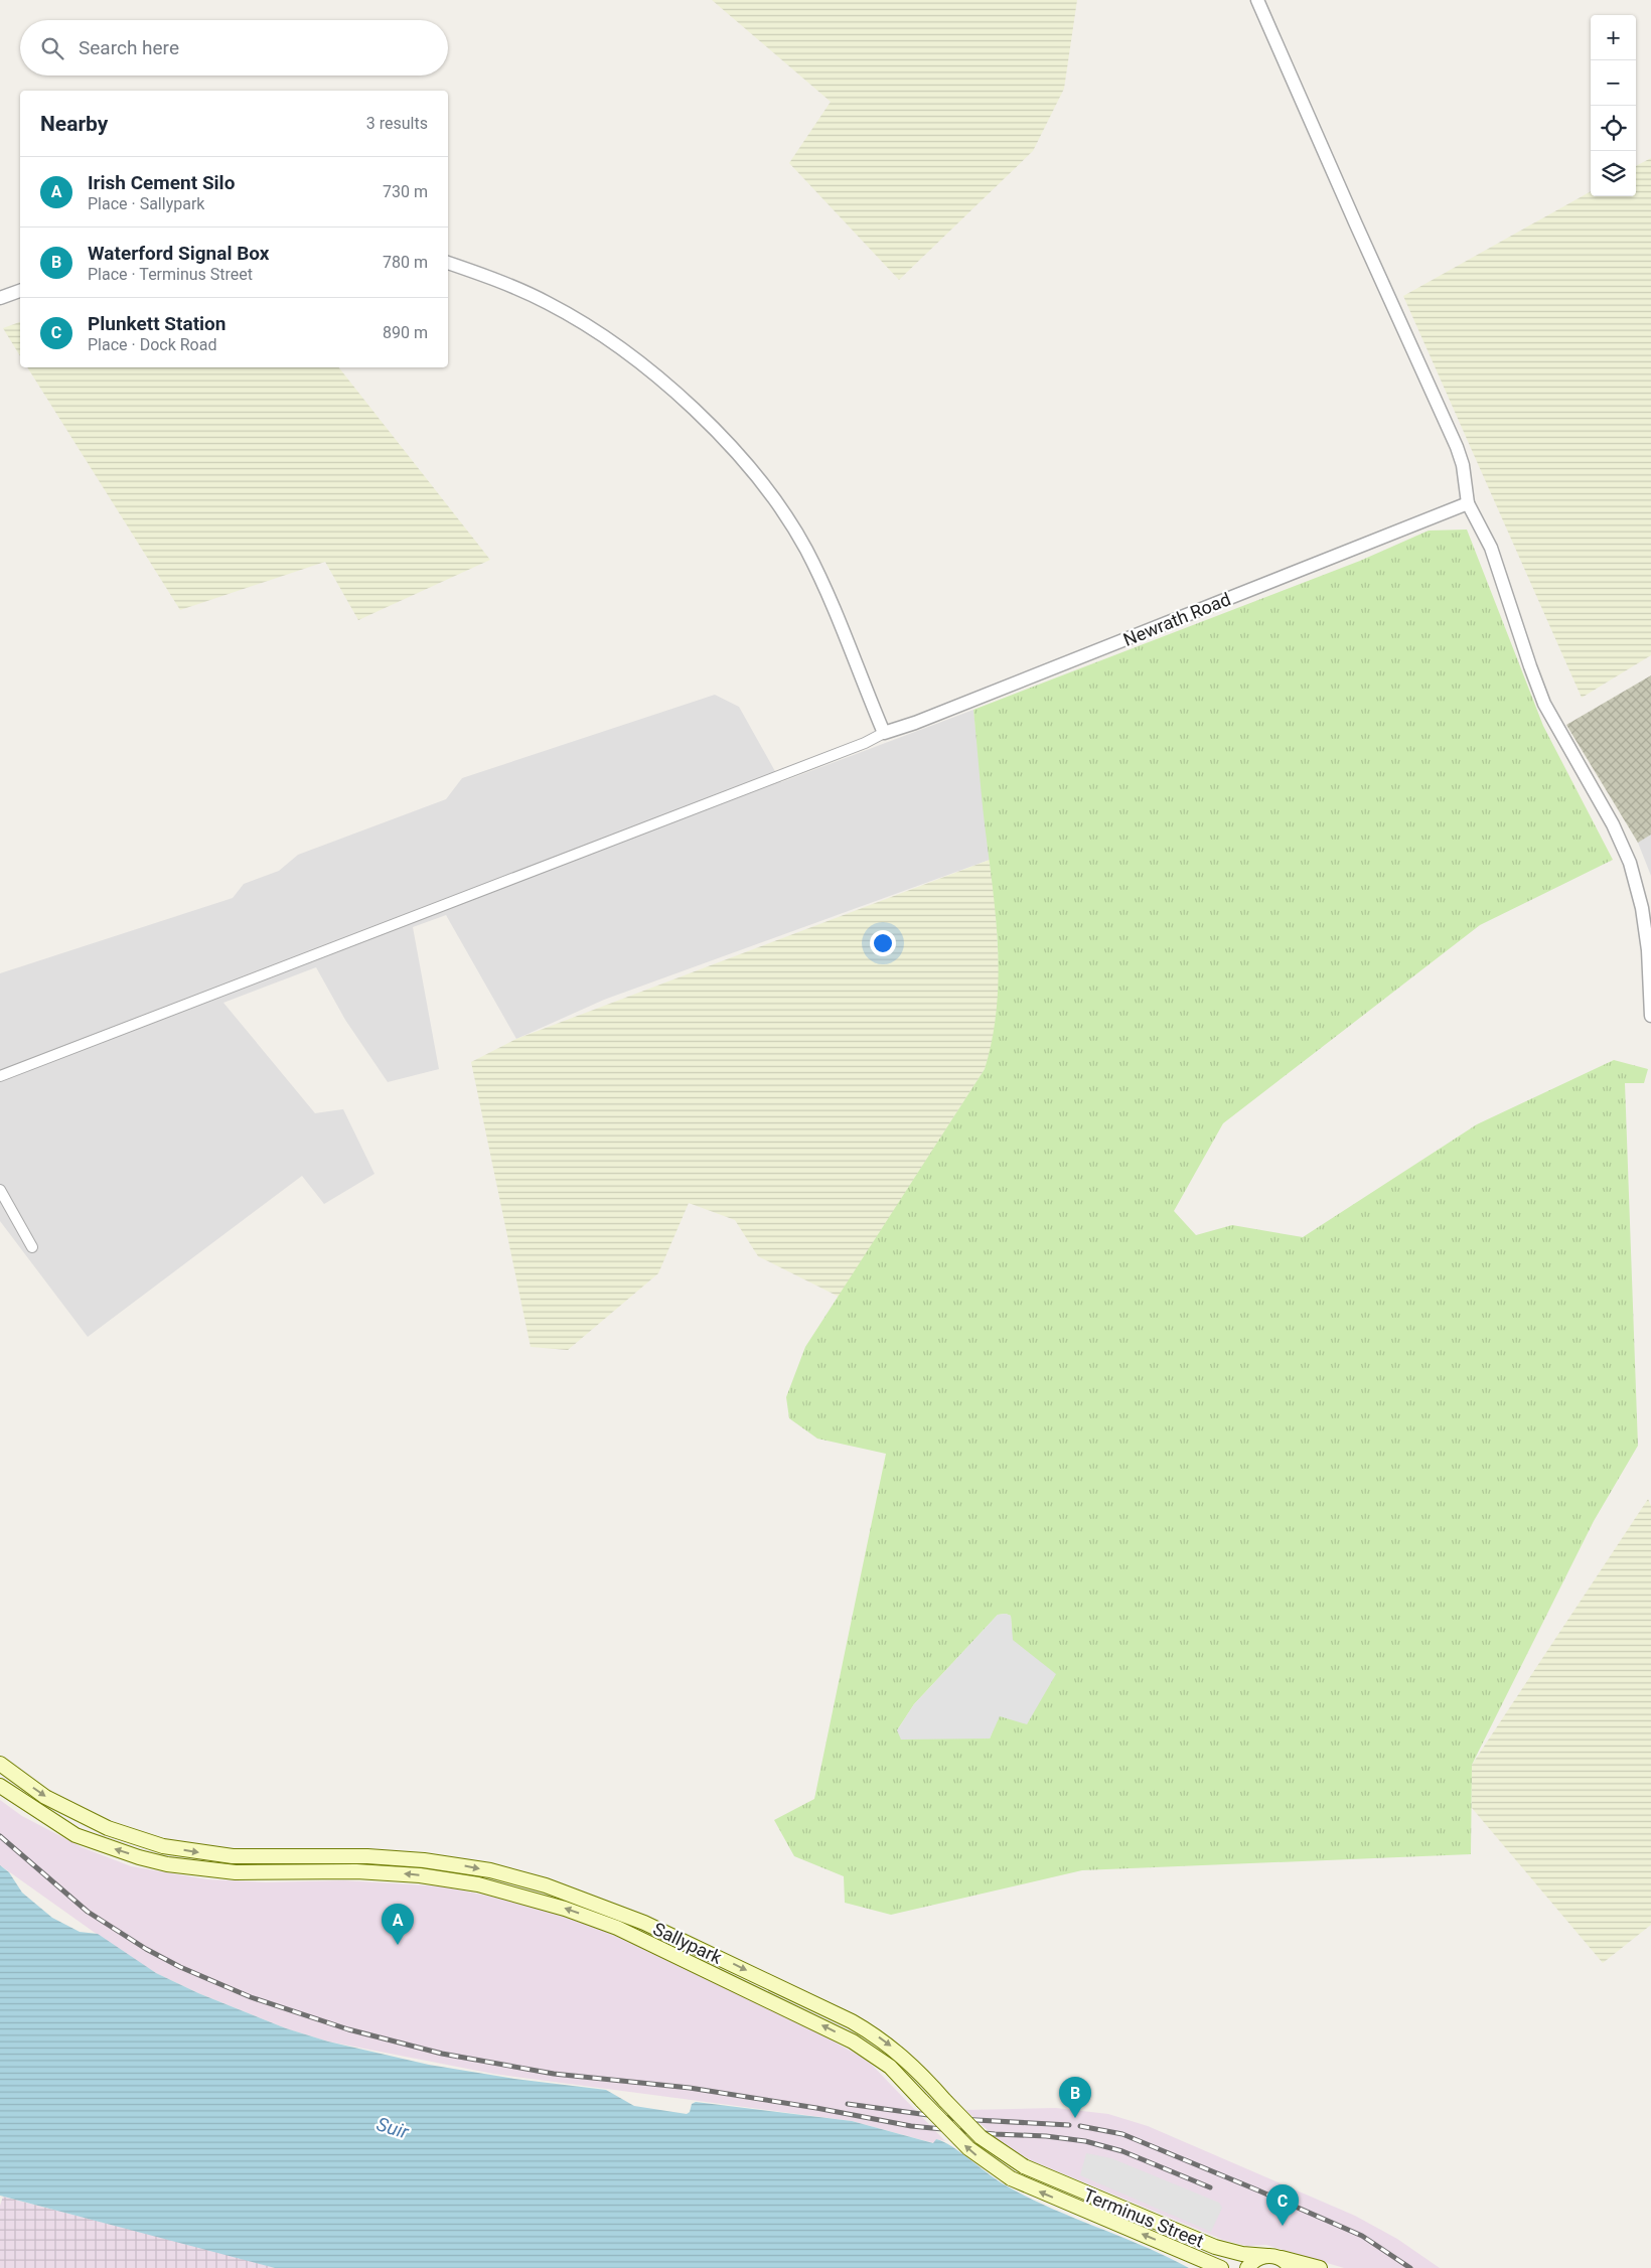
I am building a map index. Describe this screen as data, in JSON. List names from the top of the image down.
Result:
{
  "streets": {
    "main road": ["Sallypark", "Terminus Street"],
    "street": ["Newrath Road"]
  },
  "crossings": [
    ["Sallypark", "Terminus Street"]
  ],
  "water": ["Suir"],
  "page": {
    "map_buttons": ["+", "−"],
    "search": "Search here",
    "heading": ["Nearby", "3 results"],
    "list": [
      {
        "mark": "A",
        "name": "Irish Cement Silo",
        "note": "Place · Sallypark",
        "value": "730 m"
      },
      {
        "mark": "B",
        "name": "Waterford Signal Box",
        "note": "Place · Terminus Street",
        "value": "780 m"
      },
      {
        "mark": "C",
        "name": "Plunkett Station",
        "note": "Place · Dock Road",
        "value": "890 m"
      }
    ],
    "pins": ["A", "B", "C"]
  }
}
